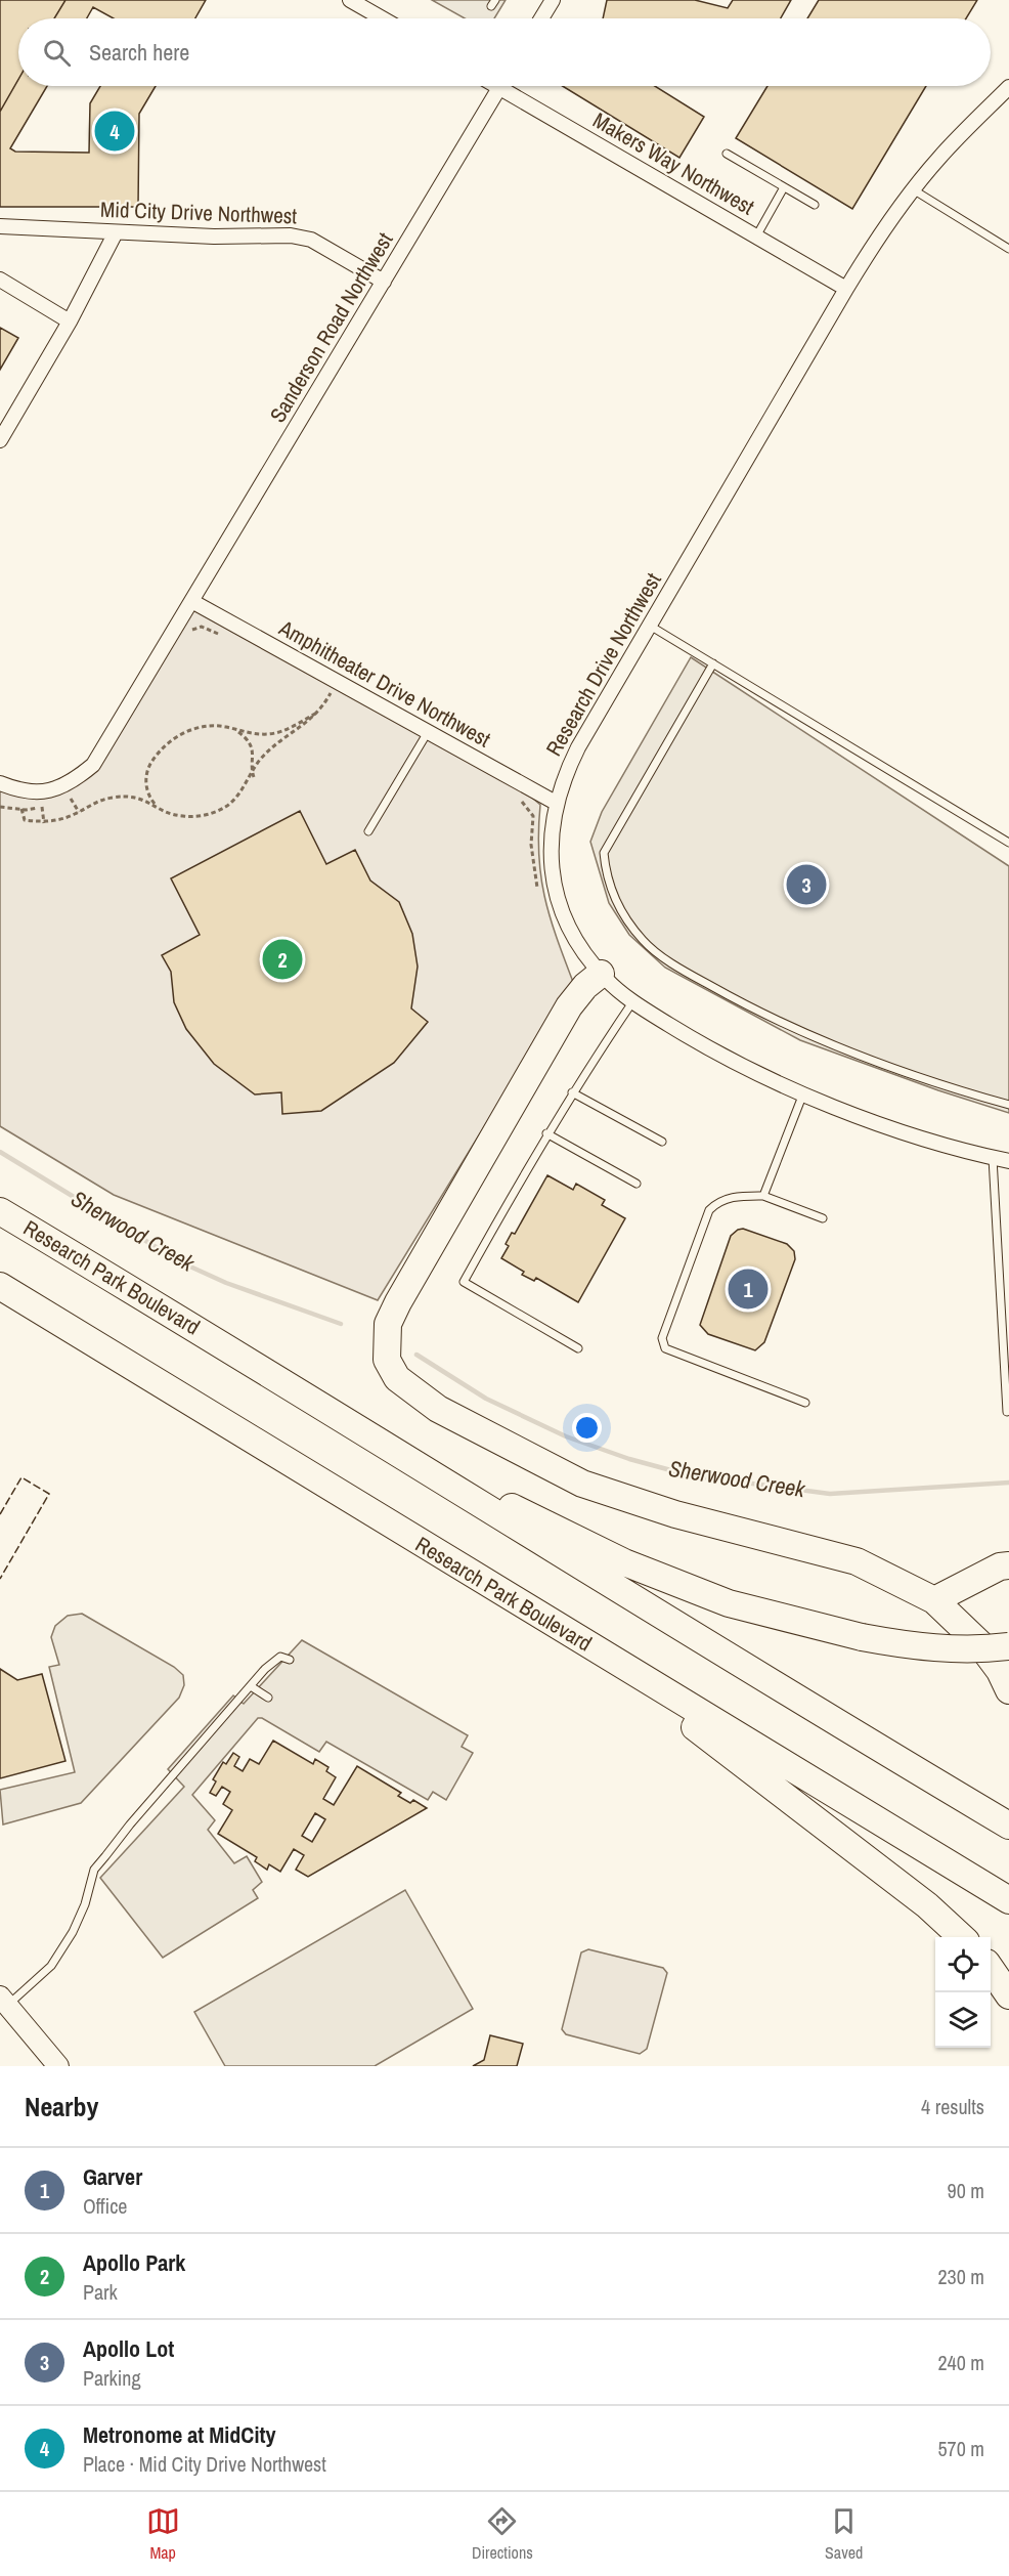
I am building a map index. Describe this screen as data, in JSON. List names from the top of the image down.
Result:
{
  "streets": {
    "highway": ["Research Park Boulevard"],
    "street": [
      "Makers Way Northwest",
      "Mid City Drive Northwest",
      "Sanderson Road Northwest",
      "Research Drive Northwest",
      "Amphitheater Drive Northwest"
    ]
  },
  "crossings": [
    ["Makers Way Northwest", "Research Drive Northwest"],
    ["Mid City Drive Northwest", "Sanderson Road Northwest"],
    ["Sanderson Road Northwest", "Amphitheater Drive Northwest"],
    ["Research Drive Northwest", "Amphitheater Drive Northwest"]
  ],
  "water": ["Sherwood Creek"],
  "page": {
    "search": "Search here",
    "pins": [
      "4",
      "3",
      "2",
      "1"
    ],
    "heading": ["Nearby", "4 results"],
    "list": [
      {
        "mark": "1",
        "name": "Garver",
        "note": "Office",
        "value": "90 m"
      },
      {
        "mark": "2",
        "name": "Apollo Park",
        "note": "Park",
        "value": "230 m"
      },
      {
        "mark": "3",
        "name": "Apollo Lot",
        "note": "Parking",
        "value": "240 m"
      },
      {
        "mark": "4",
        "name": "Metronome at MidCity",
        "note": "Place · Mid City Drive Northwest",
        "value": "570 m"
      }
    ],
    "nav": ["Map", "Directions", "Saved"]
  }
}
